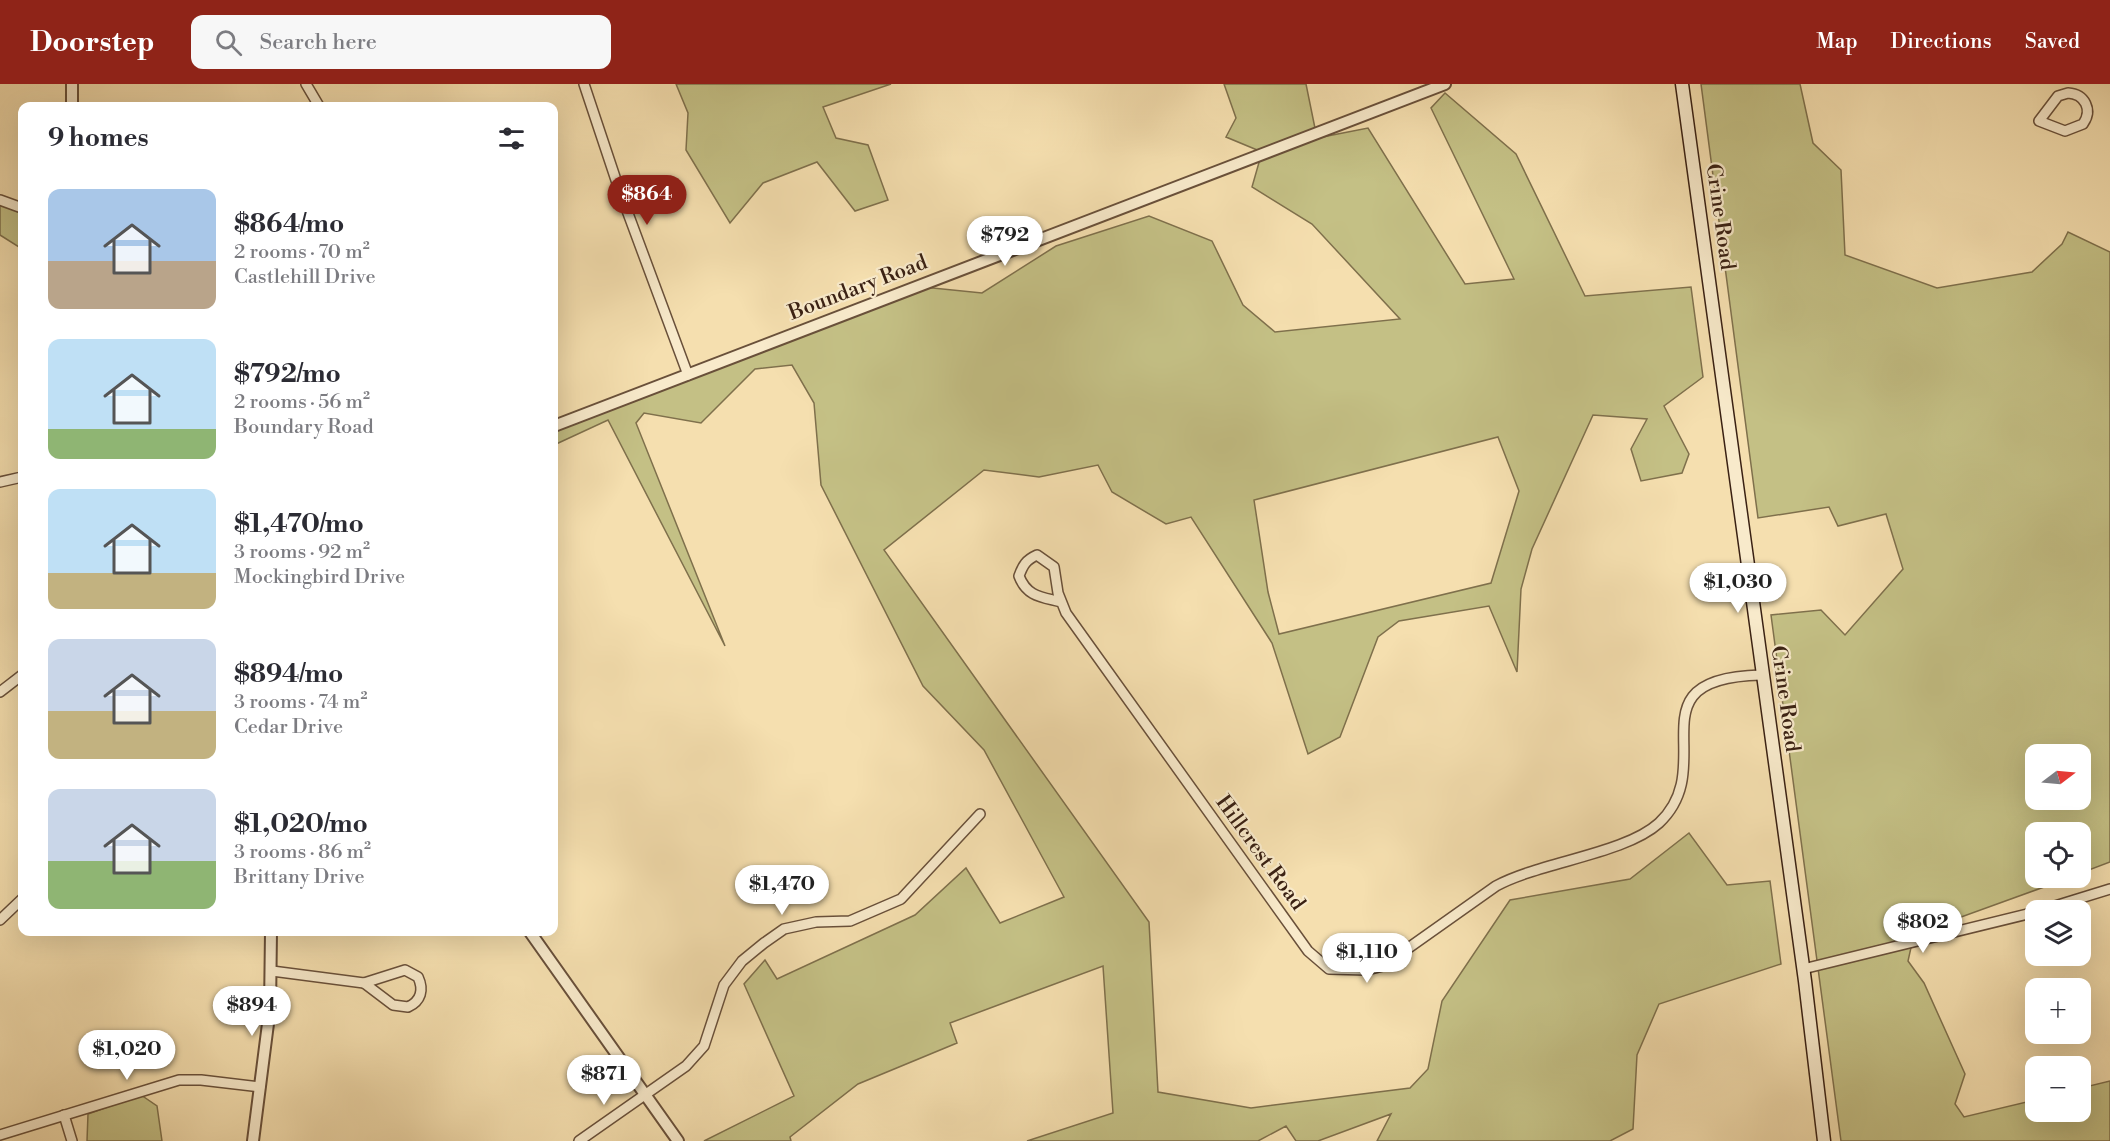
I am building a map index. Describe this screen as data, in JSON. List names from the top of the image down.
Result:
{
  "streets": {
    "main road": ["Crine Road"],
    "street": ["Boundary Road", "Hillcrest Road"]
  },
  "crossings": [
    ["Crine Road", "Hillcrest Road"]
  ],
  "north": "right",
  "page": {
    "header": "Doorstep",
    "search": "Search here",
    "nav": ["Map", "Directions", "Saved"],
    "heading": "9 homes",
    "list": [
      {
        "name": "$864/mo",
        "note": "2 rooms · 70 m² · Castlehill Drive"
      },
      {
        "name": "$792/mo",
        "note": "2 rooms · 56 m² · Boundary Road"
      },
      {
        "name": "$1,470/mo",
        "note": "3 rooms · 92 m² · Mockingbird Drive"
      },
      {
        "name": "$894/mo",
        "note": "3 rooms · 74 m² · Cedar Drive"
      },
      {
        "name": "$1,020/mo",
        "note": "3 rooms · 86 m² · Brittany Drive"
      }
    ],
    "price": [
      "$864",
      "$792",
      "$1,030",
      "$1,470",
      "$802",
      "$1,110",
      "$894",
      "$1,020",
      "$871"
    ],
    "map_buttons": ["+", "−"]
  }
}
